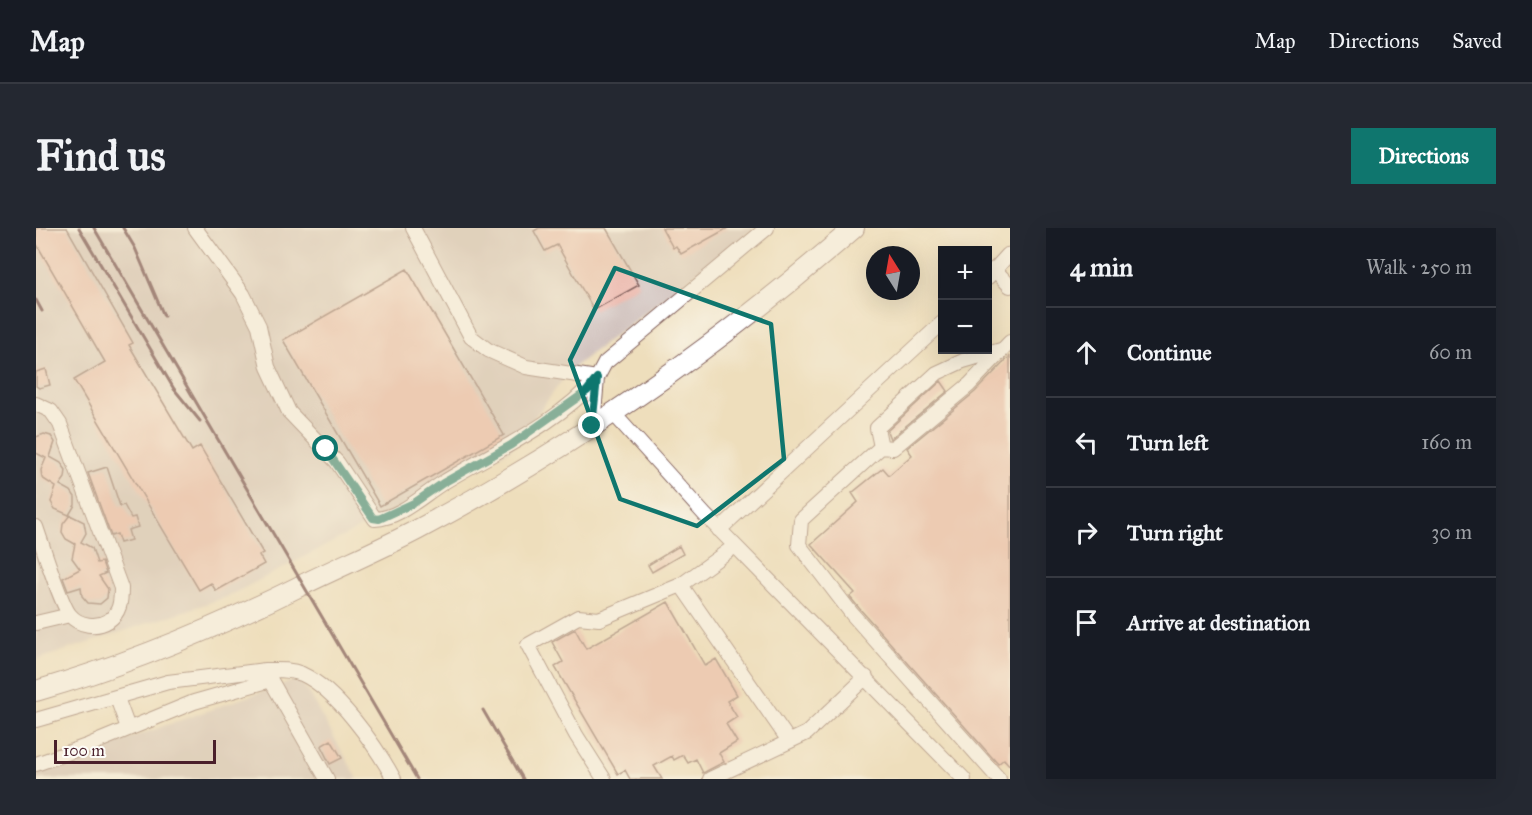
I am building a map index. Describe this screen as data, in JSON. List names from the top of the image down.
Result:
{
  "scale_bar": "100 m",
  "north": "top",
  "page": {
    "header": "Map",
    "nav": ["Map", "Directions", "Saved"],
    "buttons": "Directions",
    "title": "Find us",
    "heading": ["4 min", "Walk · 250 m"],
    "map_buttons": ["+", "−"],
    "list": [
      ["Continue", "60 m"],
      ["Turn left", "160 m"],
      ["Turn right", "30 m"],
      "Arrive at destination"
    ],
    "scale": "100 m"
  }
}
